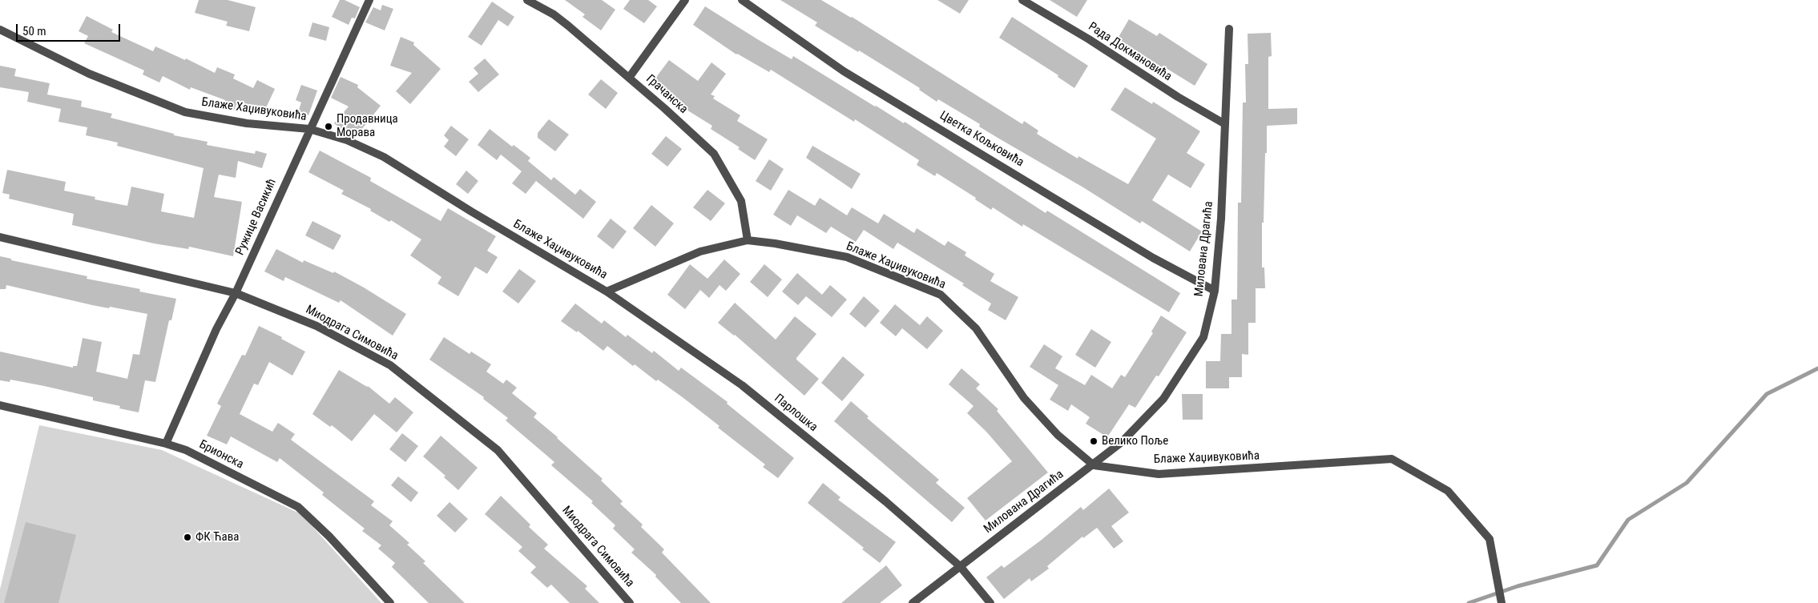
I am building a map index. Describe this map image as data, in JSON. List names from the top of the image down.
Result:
{
  "streets": {
    "street": [
      "Рада Докмановића",
      "Грачанска",
      "Блаже Хаџивуковића",
      "Цветка Кољковића",
      "Ружице Васикић",
      "Милована Драгића",
      "Миодрага Симовића",
      "Парлошка",
      "Брионска"
    ]
  },
  "crossings": [
    ["Рада Докмановића", "Милована Драгића"],
    ["Грачанска", "Блаже Хаџивуковића"],
    ["Блаже Хаџивуковића", "Ружице Васикић"],
    ["Блаже Хаџивуковића", "Милована Драгића"],
    ["Блаже Хаџивуковића", "Парлошка"],
    ["Цветка Кољковића", "Милована Драгића"],
    ["Ружице Васикић", "Миодрага Симовића"],
    ["Ружице Васикић", "Брионска"],
    ["Милована Драгића", "Парлошка"]
  ],
  "places": ["Продавница Морава", "Велико Поље", "ФК Ћава"],
  "scale_bar": "50 m"
}
